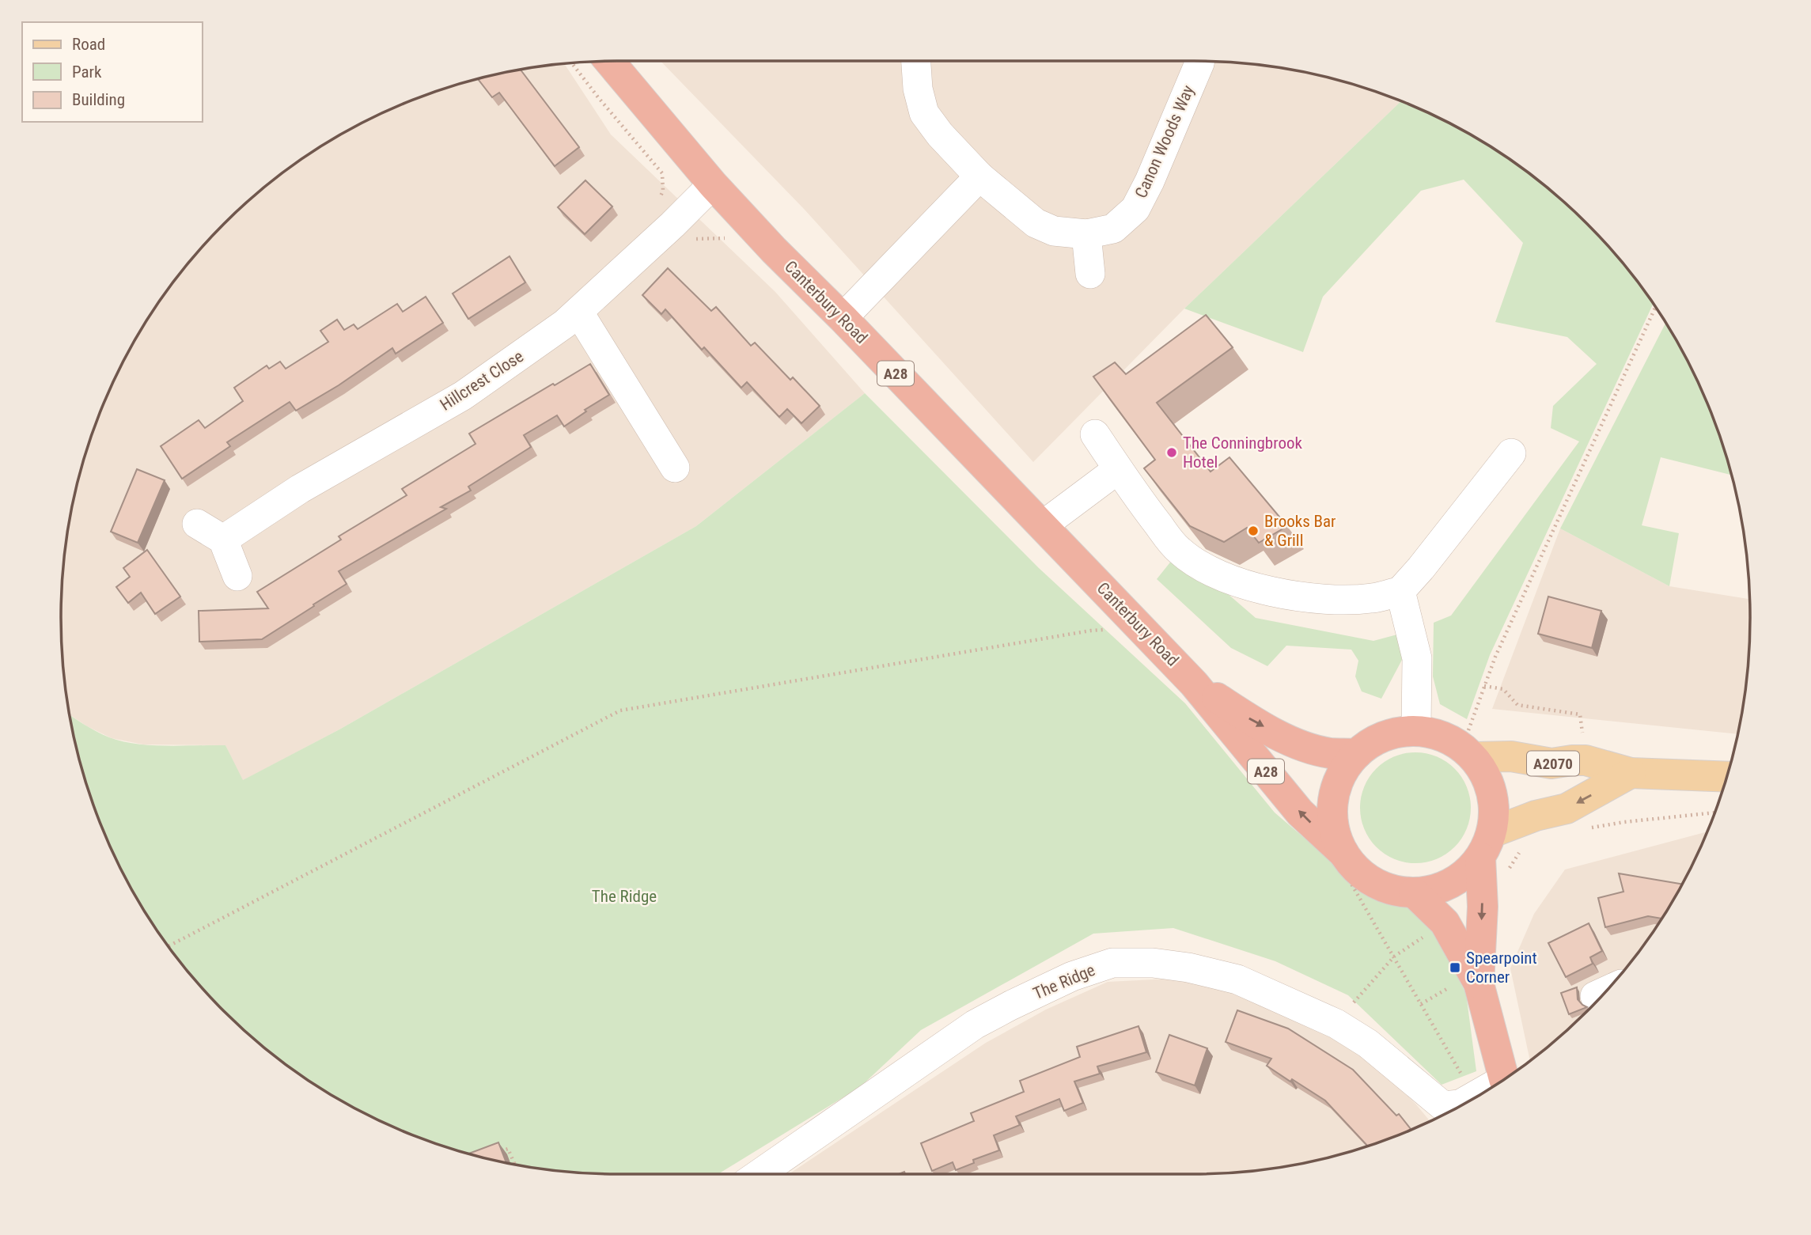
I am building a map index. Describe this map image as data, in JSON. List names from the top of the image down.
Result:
{
  "streets": {
    "highway": ["Canterbury Road", "A28"],
    "main road": ["A2070"],
    "street": ["Canon Woods Way", "Hillcrest Close", "The Ridge"]
  },
  "crossings": [
    ["Canterbury Road", "Hillcrest Close"],
    ["Canterbury Road", "A2070"]
  ],
  "parks": ["The Ridge"],
  "places": {
    "other": ["The Conningbrook Hotel", "Brooks Bar & Grill"],
    "transit": ["Spearpoint Corner"]
  },
  "legend": ["Road", "Park", "Building"]
}
